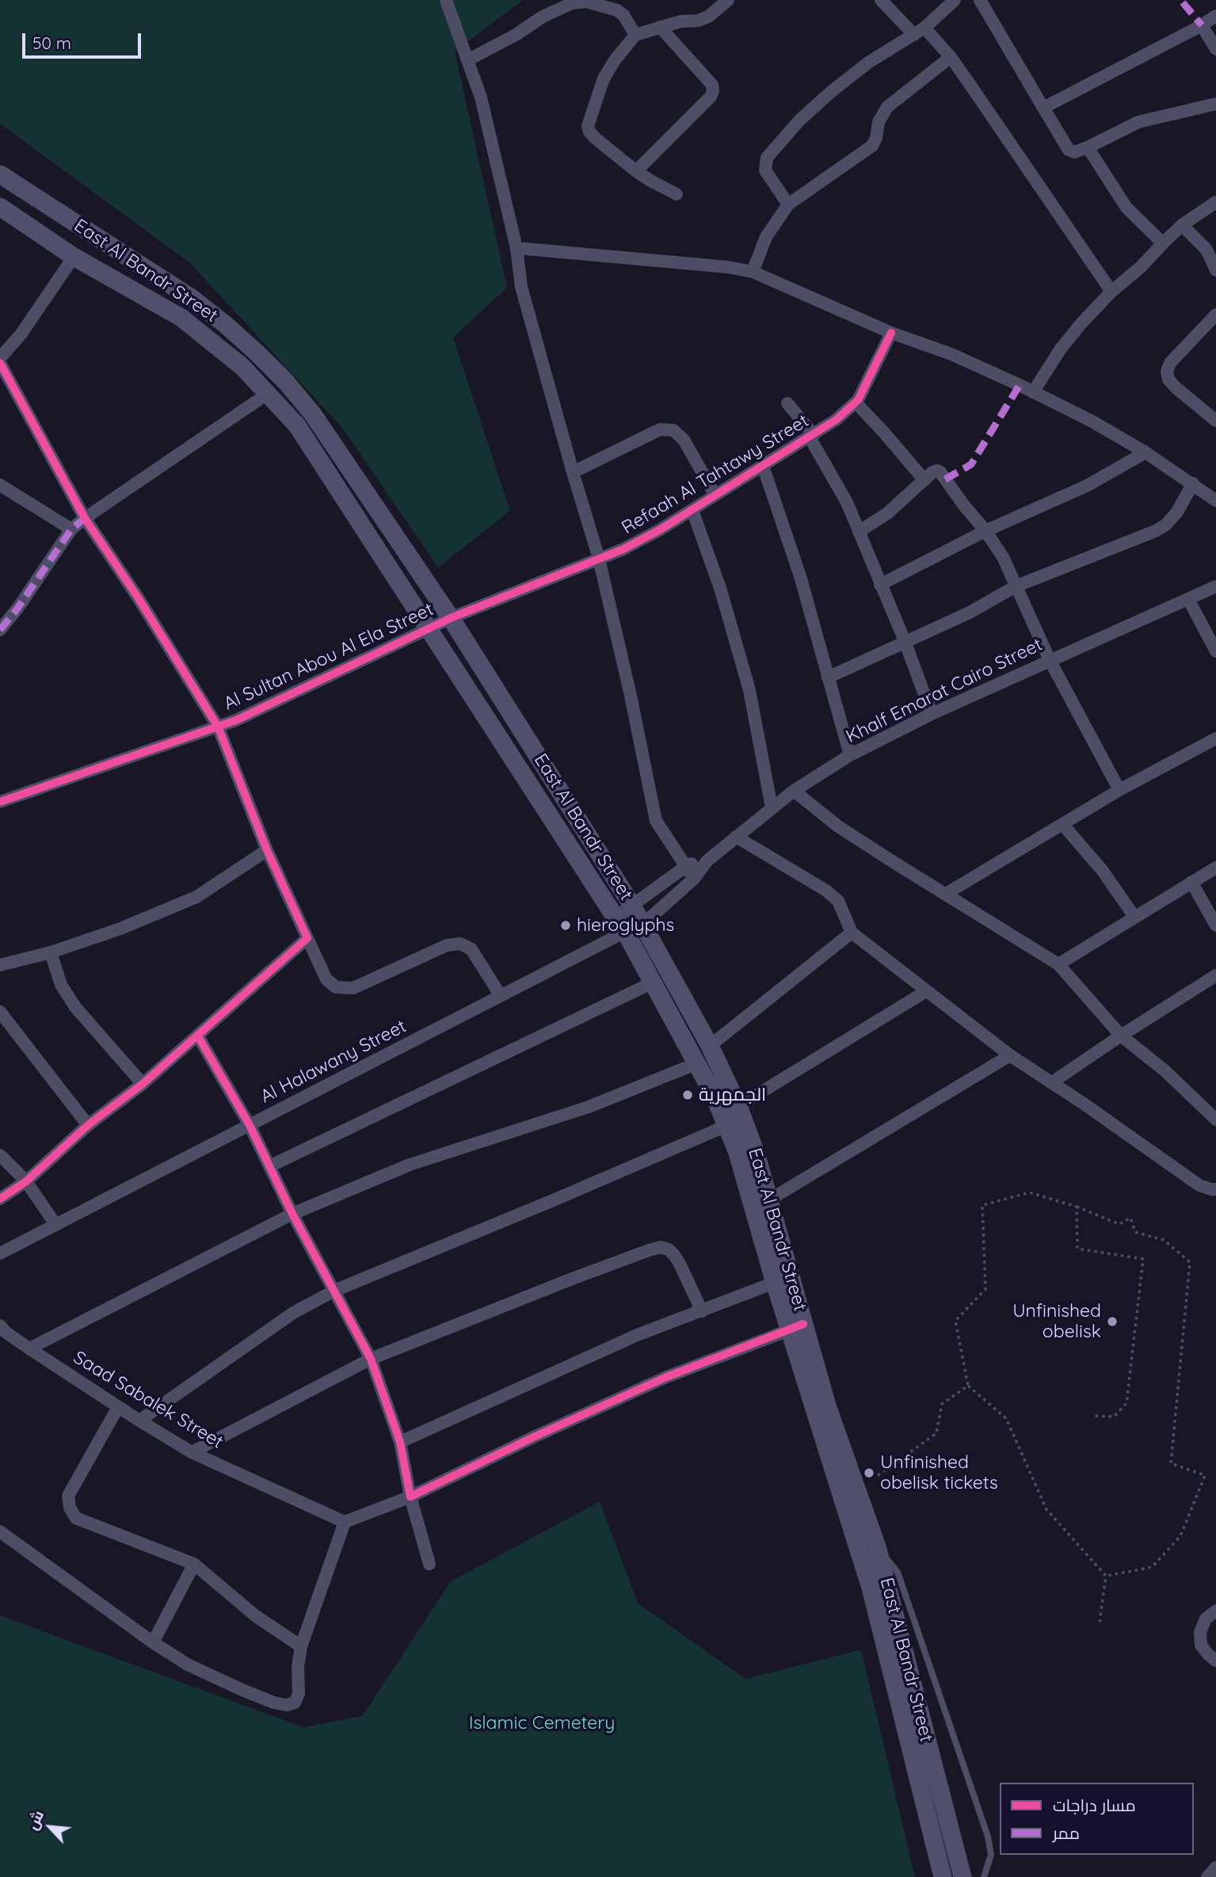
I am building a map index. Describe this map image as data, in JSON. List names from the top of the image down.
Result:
{
  "streets": {
    "main road": ["East Al Bandr Street"],
    "street": [
      "Refaah Al Tahtawy Street",
      "Al Sultan Abou Al Ela Street",
      "Khalf Emarat Cairo Street",
      "Al Halawany Street",
      "Saad Sabalek Street"
    ]
  },
  "crossings": [
    ["East Al Bandr Street", "Refaah Al Tahtawy Street"],
    ["East Al Bandr Street", "Al Sultan Abou Al Ela Street"],
    ["East Al Bandr Street", "Khalf Emarat Cairo Street"],
    ["East Al Bandr Street", "Al Halawany Street"],
    ["Refaah Al Tahtawy Street", "Al Sultan Abou Al Ela Street"],
    ["Khalf Emarat Cairo Street", "Al Halawany Street"]
  ],
  "parks": ["Islamic Cemetery"],
  "places": [
    "hieroglyphs",
    "الجمهرية",
    "Unfinished obelisk",
    "Unfinished obelisk tickets"
  ],
  "legend": ["مسار دراجات", "ممر"],
  "scale_bar": "50 m",
  "north": "top left"
}
